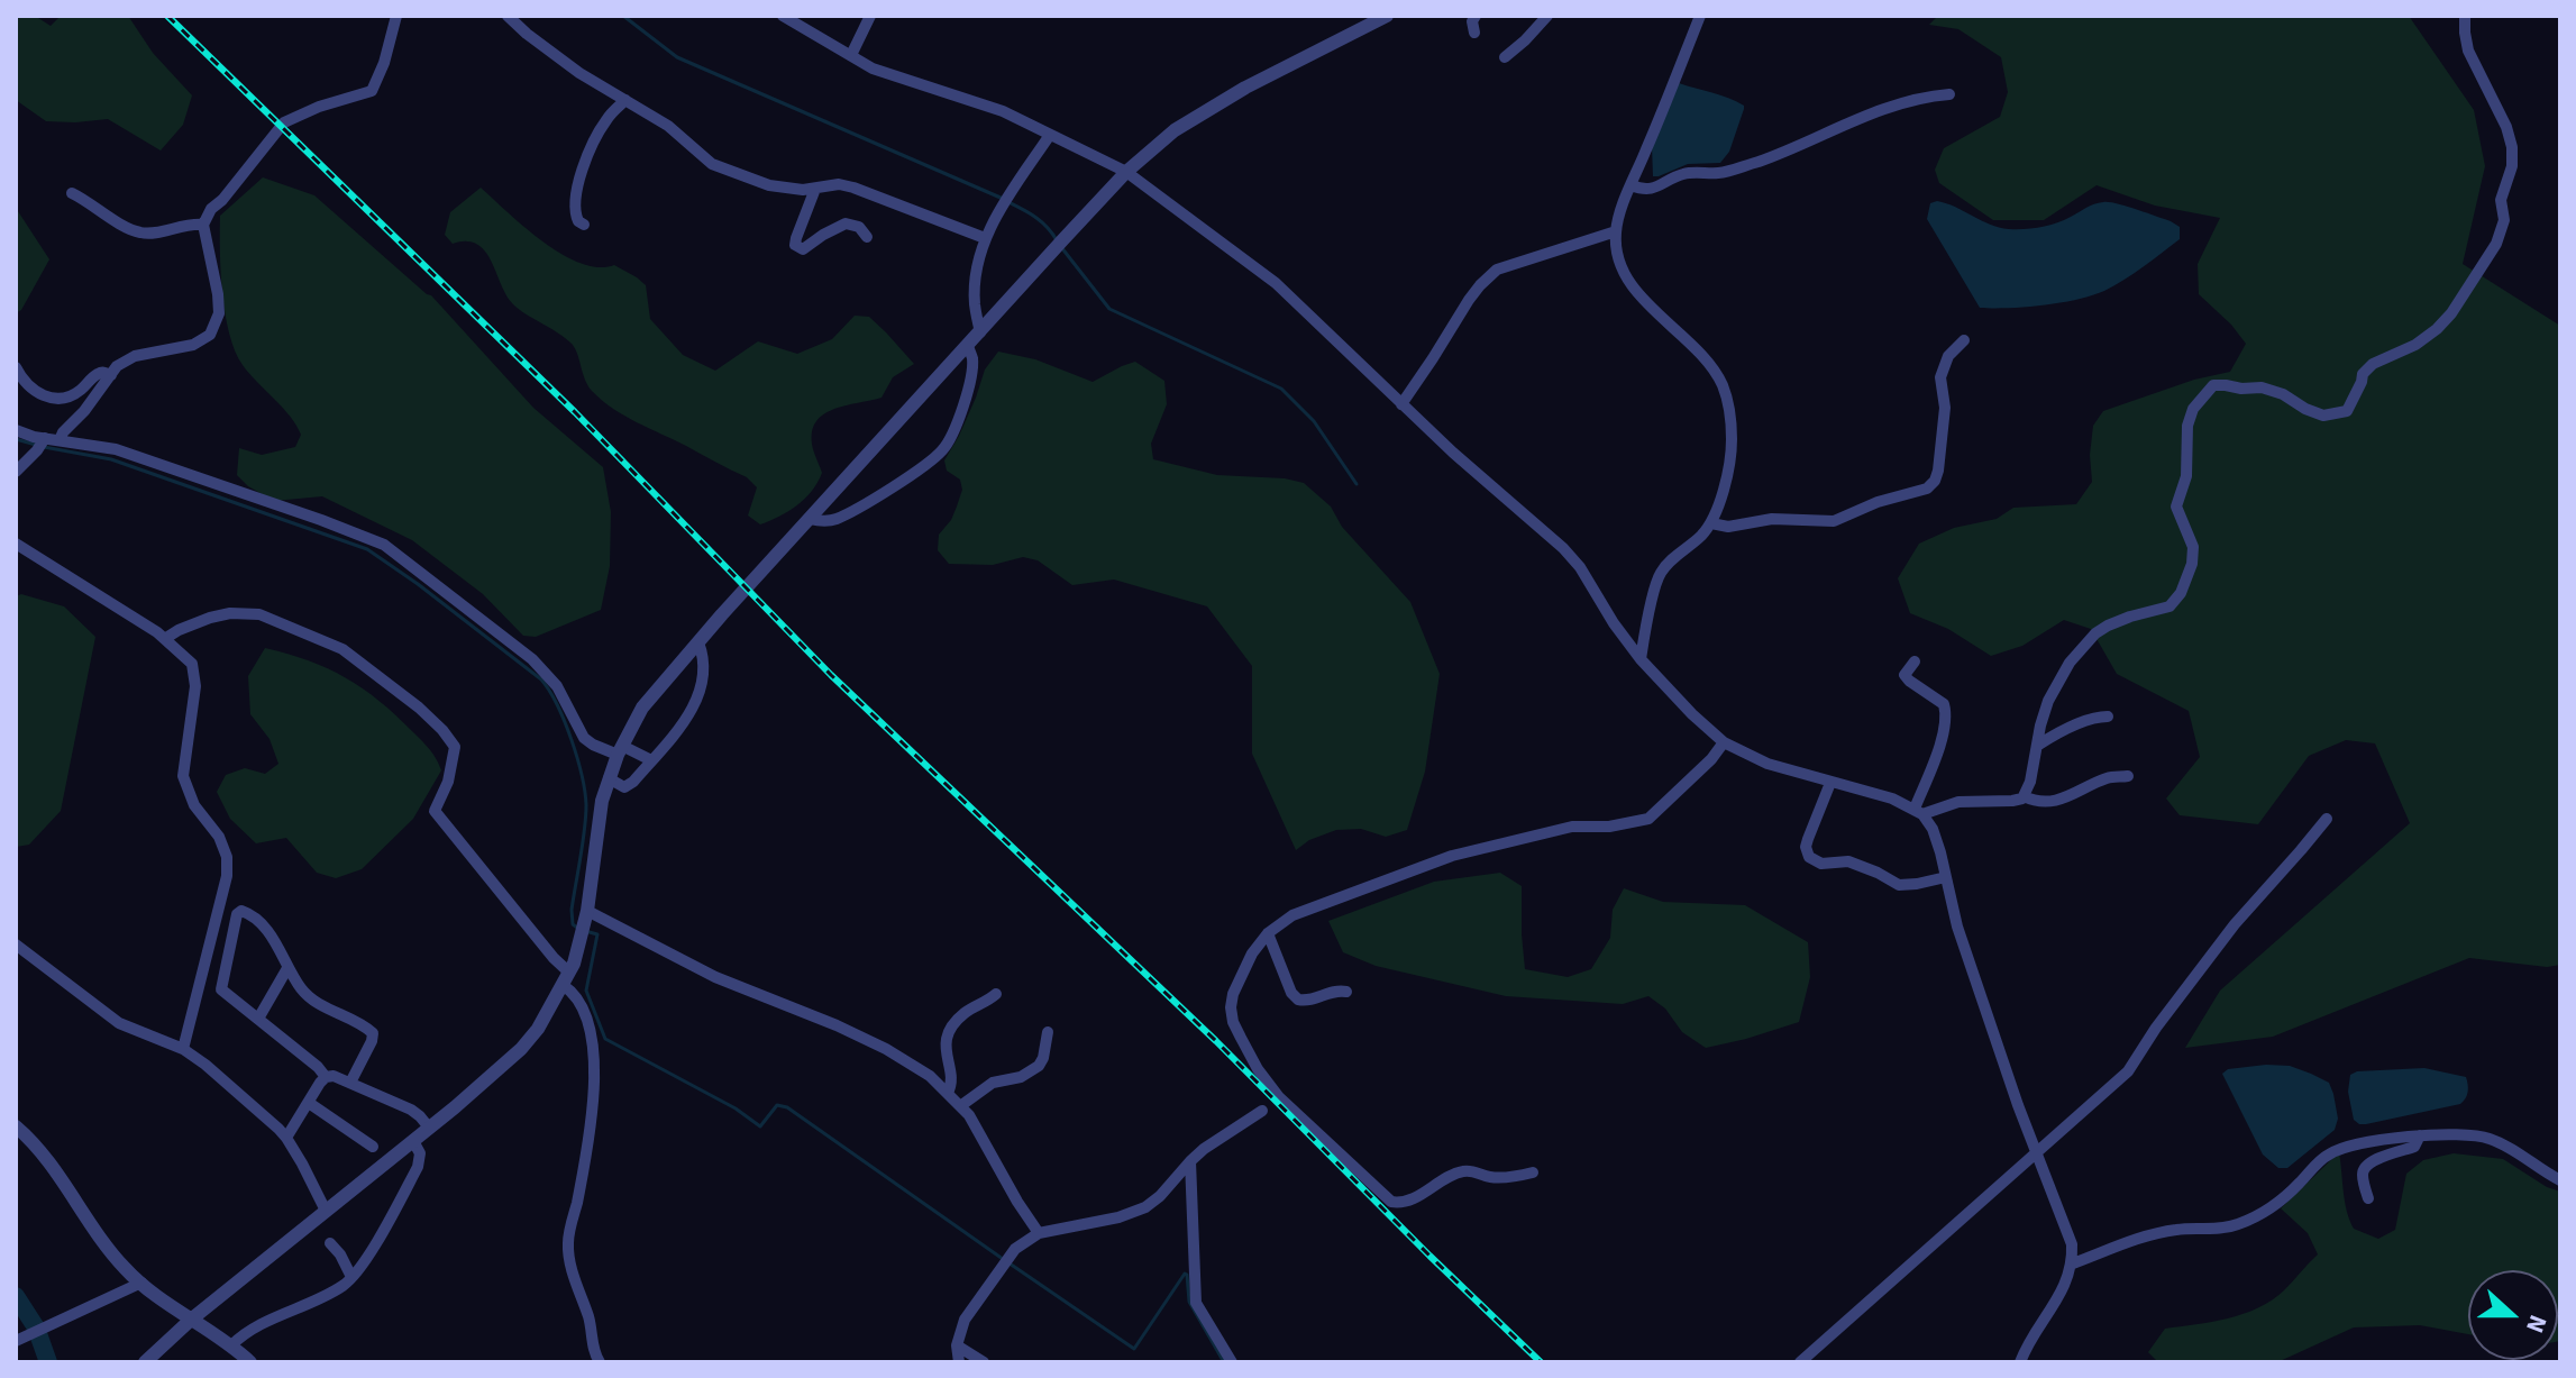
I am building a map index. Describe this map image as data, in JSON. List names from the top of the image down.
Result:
{
  "north": "right"
}
